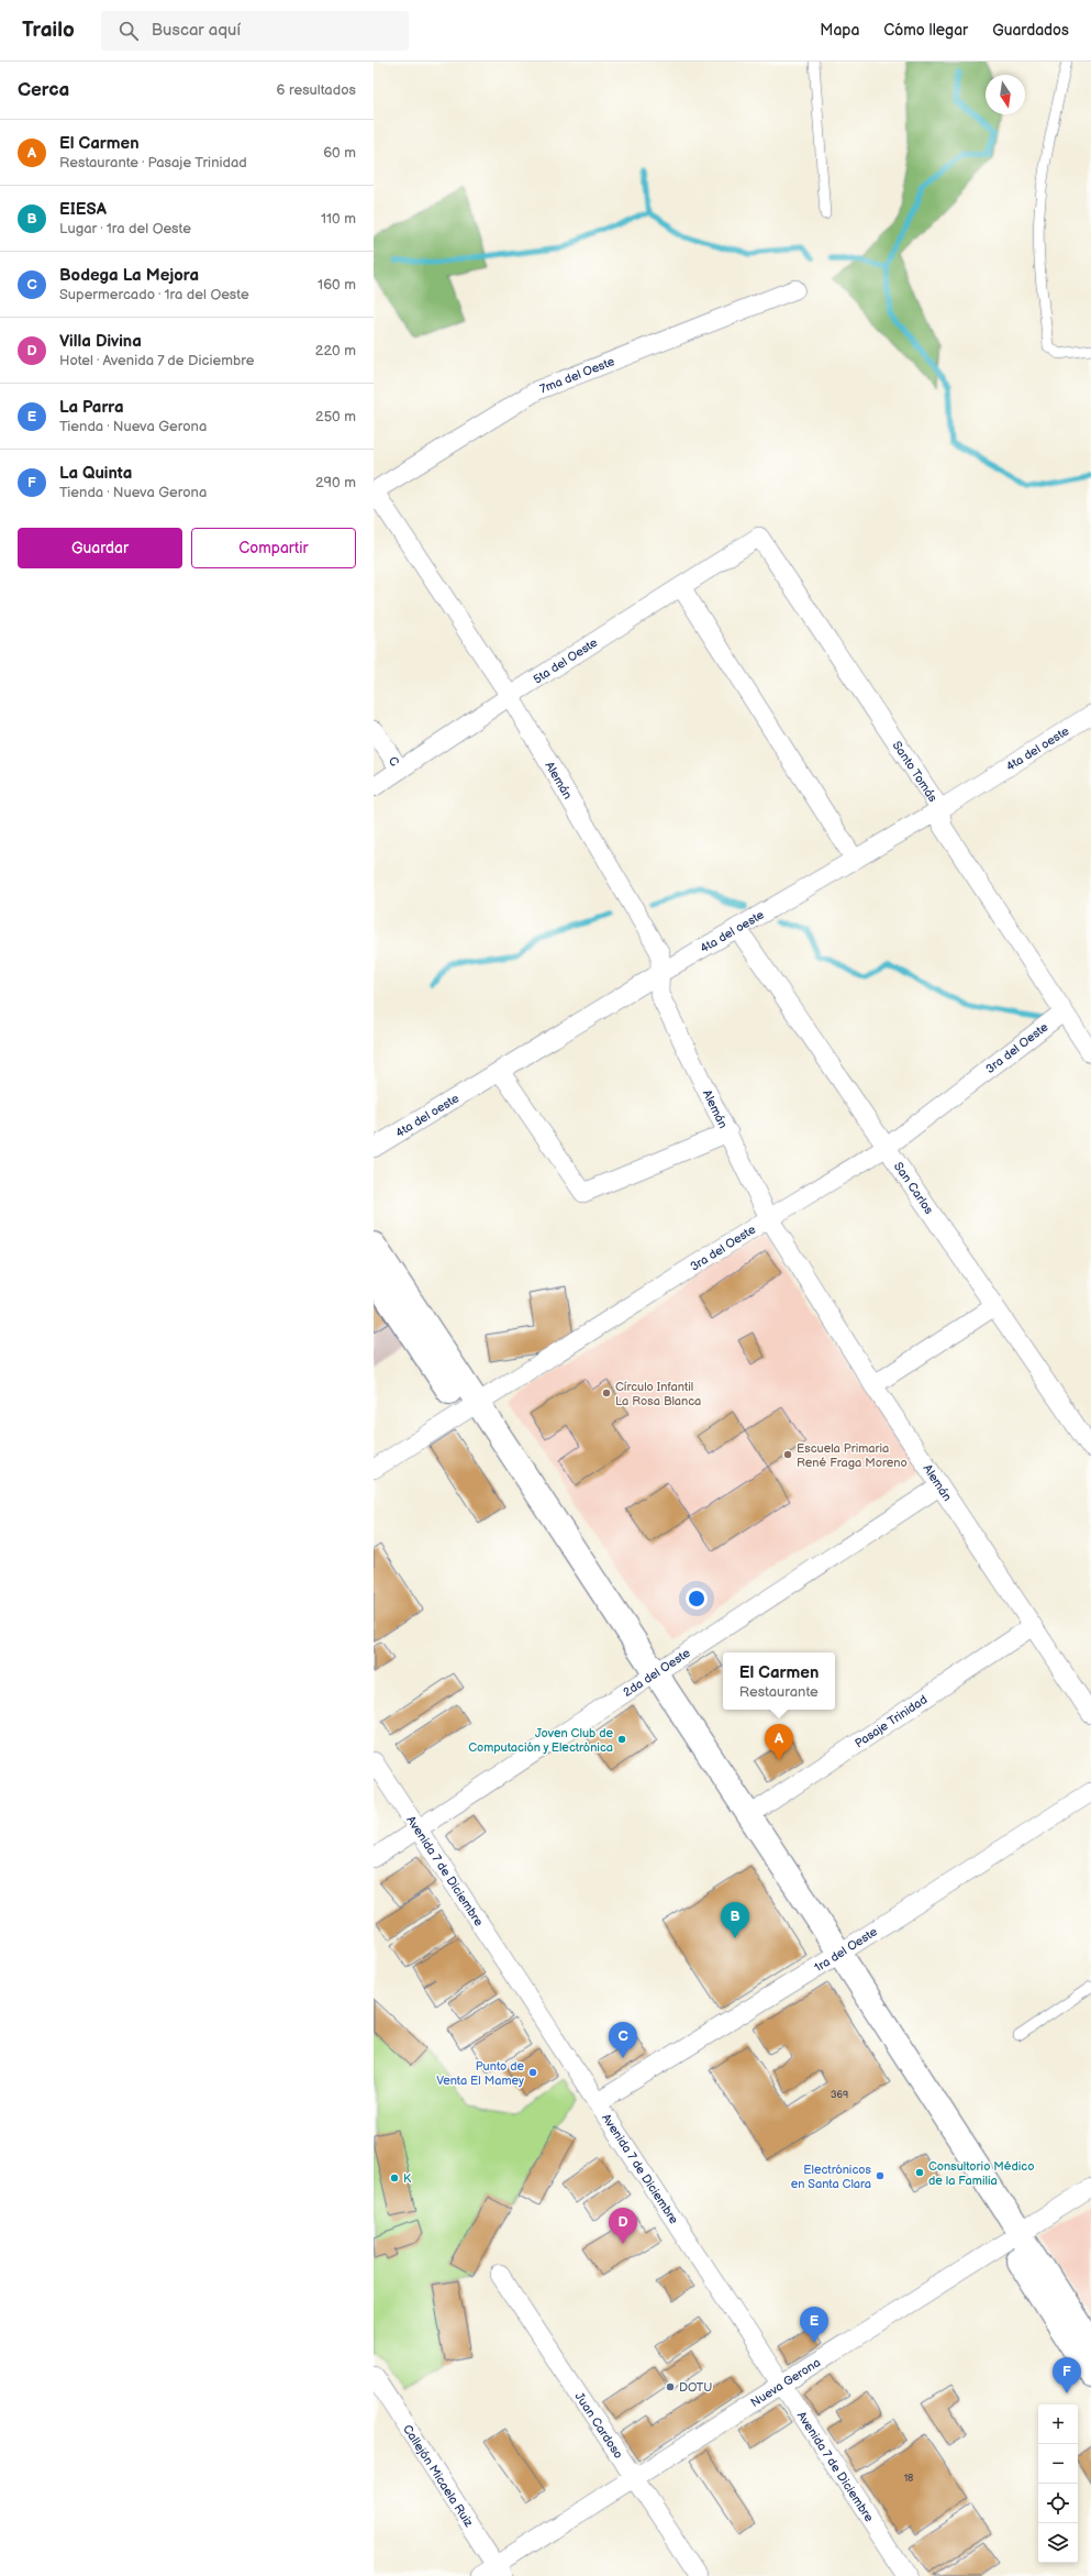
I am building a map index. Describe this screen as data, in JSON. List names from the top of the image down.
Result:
{
  "streets": {
    "street": [
      "7ma del Oeste",
      "5ta del Oeste",
      "4ta del oeste",
      "C",
      "Santo Tomás",
      "Alemán",
      "3ra del Oeste",
      "San Carlos",
      "2da del Oeste",
      "Pasaje Trinidad",
      "Avenida 7 de Diciembre",
      "1ra del Oeste",
      "Nueva Gerona",
      "Juan Cardoso",
      "Callejón Micaela Ruiz"
    ]
  },
  "crossings": [
    ["7ma del Oeste", "Alemán"],
    ["5ta del Oeste", "C"],
    ["5ta del Oeste", "Santo Tomás"],
    ["5ta del Oeste", "Alemán"],
    ["4ta del oeste", "Santo Tomás"],
    ["4ta del oeste", "Alemán"],
    ["4ta del oeste", "San Carlos"],
    ["Santo Tomás", "3ra del Oeste"],
    ["Alemán", "3ra del Oeste"],
    ["Alemán", "2da del Oeste"],
    ["Alemán", "Pasaje Trinidad"],
    ["3ra del Oeste", "San Carlos"],
    ["2da del Oeste", "Avenida 7 de Diciembre"],
    ["Avenida 7 de Diciembre", "1ra del Oeste"],
    ["Avenida 7 de Diciembre", "Nueva Gerona"],
    ["Nueva Gerona", "Juan Cardoso"],
    ["Nueva Gerona", "Callejón Micaela Ruiz"]
  ],
  "places": [
    "Círculo Infantil La Rosa Blanca",
    "Escuela Primaria René Fraga Moreno",
    "Joven Club de Computación y Electrónica",
    "Punto de Venta El Mamey",
    "Consultorio Médico de la Familia",
    "Electrónicos en Santa Clara",
    "K",
    "DOTU"
  ],
  "house_numbers": ["369", "18"],
  "north": "bottom",
  "page": {
    "header": "Trailo",
    "search": "Buscar aquí",
    "nav": ["Mapa", "Cómo llegar", "Guardados"],
    "heading": ["Cerca", "6 resultados"],
    "list": [
      {
        "mark": "A",
        "name": "El Carmen",
        "note": "Restaurante · Pasaje Trinidad",
        "value": "60 m"
      },
      {
        "mark": "B",
        "name": "EIESA",
        "note": "Lugar · 1ra del Oeste",
        "value": "110 m"
      },
      {
        "mark": "C",
        "name": "Bodega La Mejora",
        "note": "Supermercado · 1ra del Oeste",
        "value": "160 m"
      },
      {
        "mark": "D",
        "name": "Villa Divina",
        "note": "Hotel · Avenida 7 de Diciembre",
        "value": "220 m"
      },
      {
        "mark": "E",
        "name": "La Parra",
        "note": "Tienda · Nueva Gerona",
        "value": "250 m"
      },
      {
        "mark": "F",
        "name": "La Quinta",
        "note": "Tienda · Nueva Gerona",
        "value": "290 m"
      }
    ],
    "buttons": ["Guardar", "Compartir"],
    "popup": ["El Carmen", "Restaurante"],
    "pins": [
      "A",
      "B",
      "C",
      "D",
      "E",
      "F"
    ],
    "map_buttons": ["+", "−"]
  }
}
